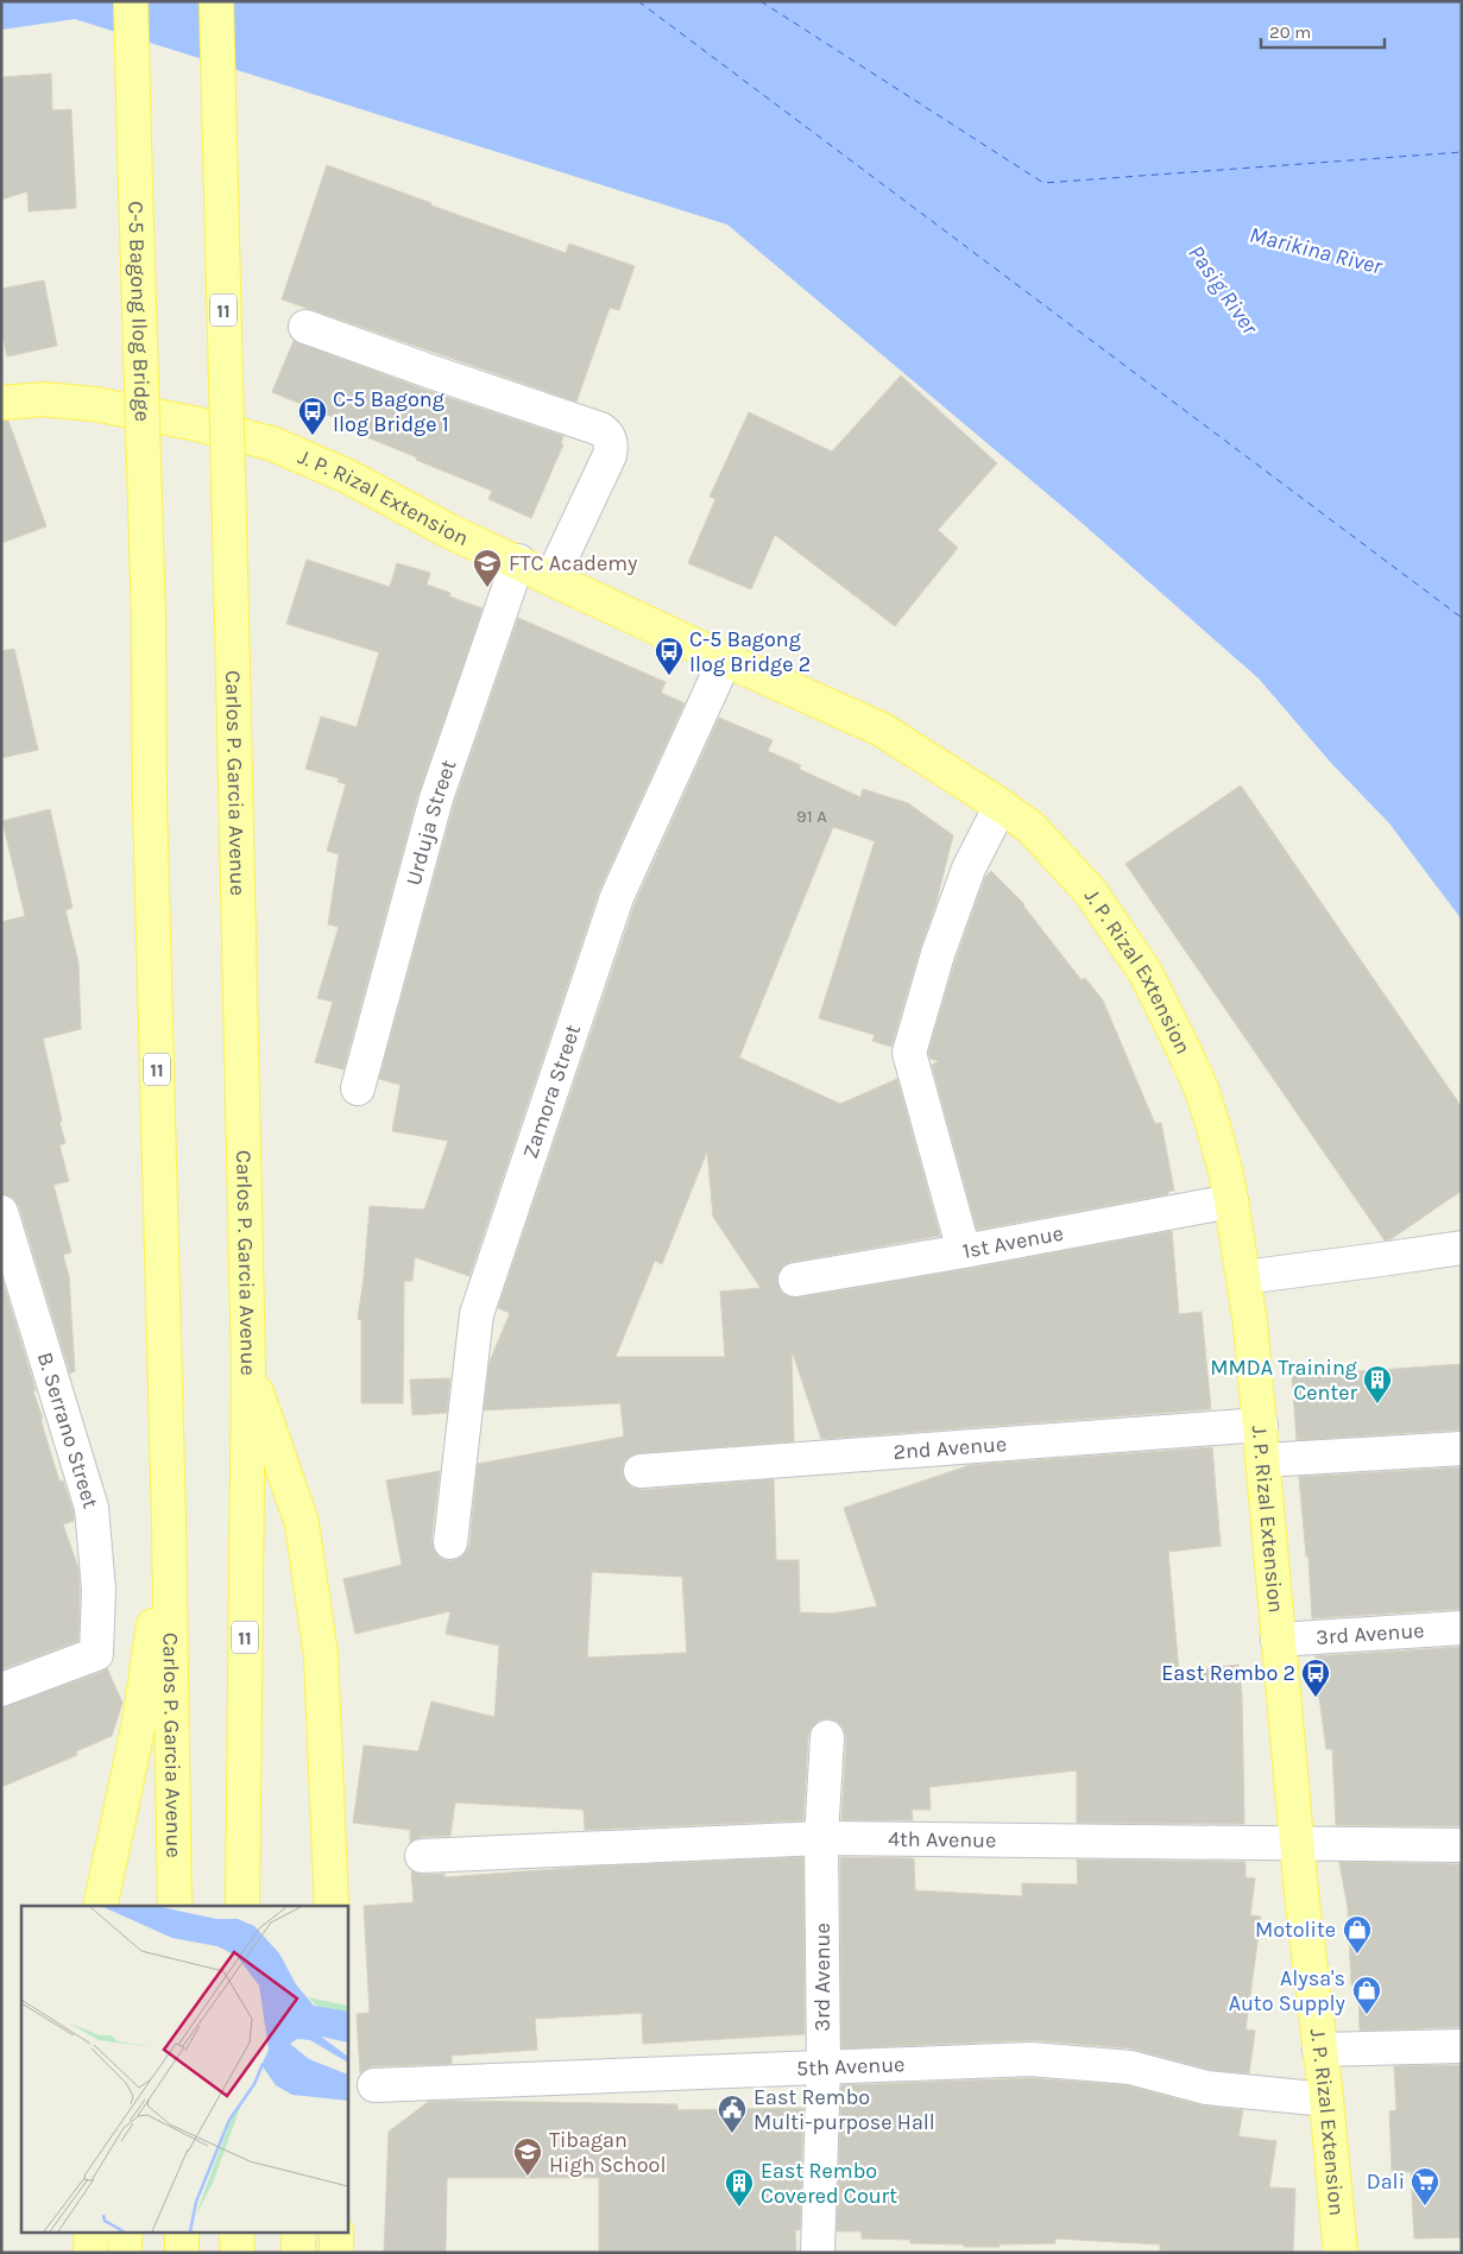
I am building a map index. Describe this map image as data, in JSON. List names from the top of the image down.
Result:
{
  "streets": {
    "main road": [
      "C-5 Bagong Ilog Bridge",
      "11",
      "J. P. Rizal Extension",
      "Carlos P. Garcia Avenue"
    ],
    "street": [
      "Urduja Street",
      "Zamora Street",
      "1st Avenue",
      "B. Serrano Street",
      "2nd Avenue",
      "3rd Avenue",
      "4th Avenue",
      "5th Avenue"
    ]
  },
  "crossings": [
    ["C-5 Bagong Ilog Bridge", "Carlos P. Garcia Avenue"],
    ["J. P. Rizal Extension", "Urduja Street"],
    ["J. P. Rizal Extension", "Zamora Street"],
    ["J. P. Rizal Extension", "1st Avenue"],
    ["J. P. Rizal Extension", "2nd Avenue"],
    ["J. P. Rizal Extension", "3rd Avenue"],
    ["J. P. Rizal Extension", "4th Avenue"],
    ["J. P. Rizal Extension", "5th Avenue"],
    ["3rd Avenue", "4th Avenue"],
    ["3rd Avenue", "5th Avenue"]
  ],
  "water": ["Marikina River", "Pasig River"],
  "places": {
    "bus stop": ["C-5 Bagong Ilog Bridge 1", "C-5 Bagong Ilog Bridge 2", "East Rembo 2"],
    "school or university": ["FTC Academy", "Tibagan High School"],
    "building": ["MMDA Training Center", "East Rembo Covered Court"],
    "shop": ["Motolite", "Alysa's Auto Supply"],
    "public building": ["East Rembo Multi-purpose Hall"],
    "supermarket": ["Dali"]
  },
  "house_numbers": ["91 A"],
  "scale_bar": "20 m"
}
